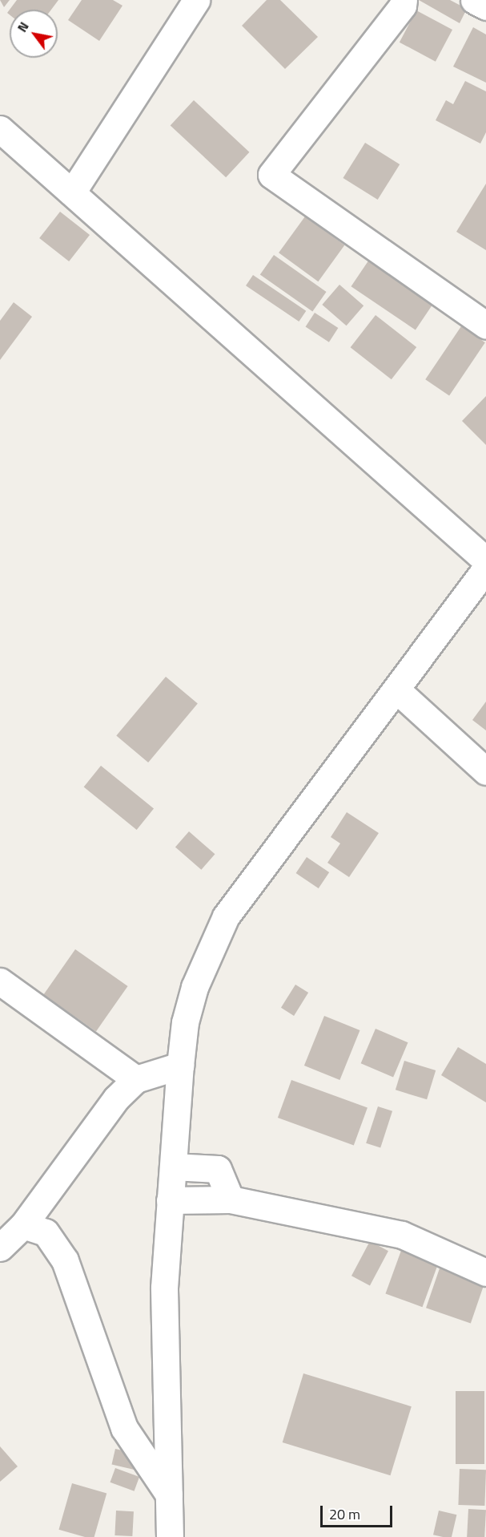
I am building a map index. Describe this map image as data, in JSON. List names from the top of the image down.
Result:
{
  "scale_bar": "20 m",
  "north": "top left"
}
